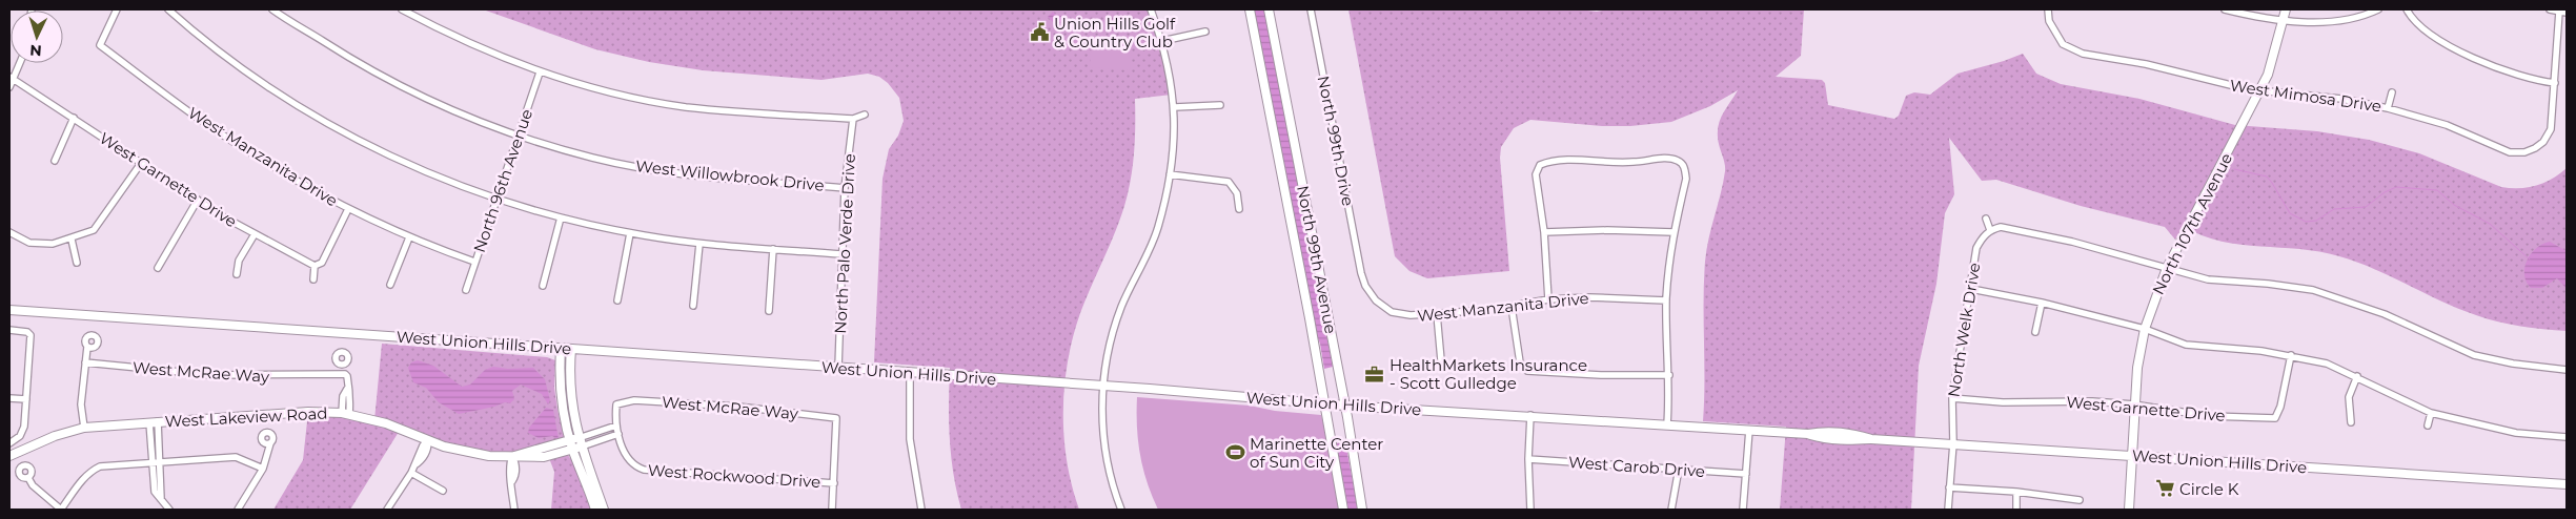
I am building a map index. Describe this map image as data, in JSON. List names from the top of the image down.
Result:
{
  "streets": {
    "main road": [
      "North 107th Avenue",
      "North 99th Avenue",
      "West Union Hills Drive",
      "West Lakeview Road"
    ],
    "street": [
      "West Mimosa Drive",
      "North 99th Drive",
      "West Manzanita Drive",
      "West Willowbrook Drive",
      "West Garnette Drive",
      "North 96th Avenue",
      "North Palo Verde Drive",
      "North Welk Drive",
      "West McRae Way",
      "West Carob Drive",
      "West Rockwood Drive"
    ]
  },
  "crossings": [
    ["West Mimosa Drive", "North 107th Avenue"],
    ["North 99th Drive", "West Manzanita Drive"],
    ["West Manzanita Drive", "North 96th Avenue"],
    ["West Willowbrook Drive", "North 96th Avenue"],
    ["West Willowbrook Drive", "North Palo Verde Drive"],
    ["West Garnette Drive", "North 107th Avenue"],
    ["West Garnette Drive", "North Welk Drive"],
    ["North 107th Avenue", "West Union Hills Drive"],
    ["North Palo Verde Drive", "West Union Hills Drive"],
    ["North 99th Avenue", "West Union Hills Drive"],
    ["North Welk Drive", "West Union Hills Drive"],
    ["West McRae Way", "West Lakeview Road"],
    ["West McRae Way", "West Rockwood Drive"],
    ["West Lakeview Road", "West Rockwood Drive"]
  ],
  "places": {
    "public building": ["Union Hills Golf & Country Club"],
    "office": ["HealthMarkets Insurance - Scott Gulledge"],
    "sports": ["Marinette Center of Sun City"],
    "supermarket": ["Circle K"]
  },
  "north": "bottom"
}
